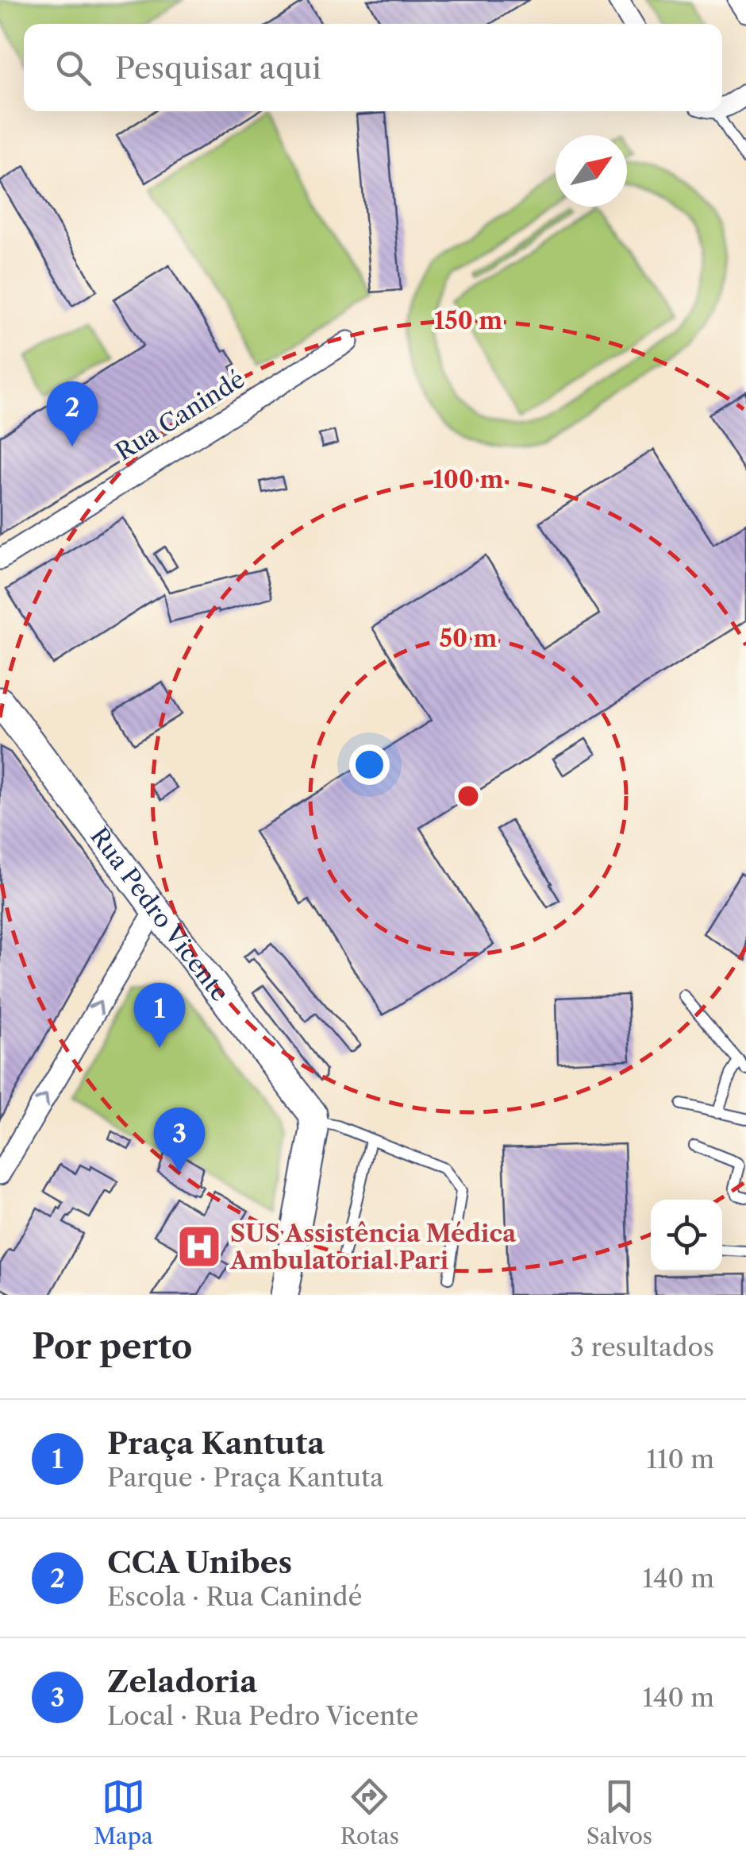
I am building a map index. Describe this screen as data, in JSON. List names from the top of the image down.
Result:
{
  "streets": {
    "street": ["Rua Canindé", "Rua Pedro Vicente"]
  },
  "places": {
    "hospital": ["SUS Assistência Médica Ambulatorial Pari"]
  },
  "north": "top right",
  "page": {
    "search": "Pesquisar aqui",
    "pins": ["2", "1", "3"],
    "heading": ["Por perto", "3 resultados"],
    "list": [
      {
        "mark": "1",
        "name": "Praça Kantuta",
        "note": "Parque · Praça Kantuta",
        "value": "110 m"
      },
      {
        "mark": "2",
        "name": "CCA Unibes",
        "note": "Escola · Rua Canindé",
        "value": "140 m"
      },
      {
        "mark": "3",
        "name": "Zeladoria",
        "note": "Local · Rua Pedro Vicente",
        "value": "140 m"
      }
    ],
    "nav": ["Mapa", "Rotas", "Salvos"]
  },
  "rings": ["150 m", "100 m", "50 m"]
}
